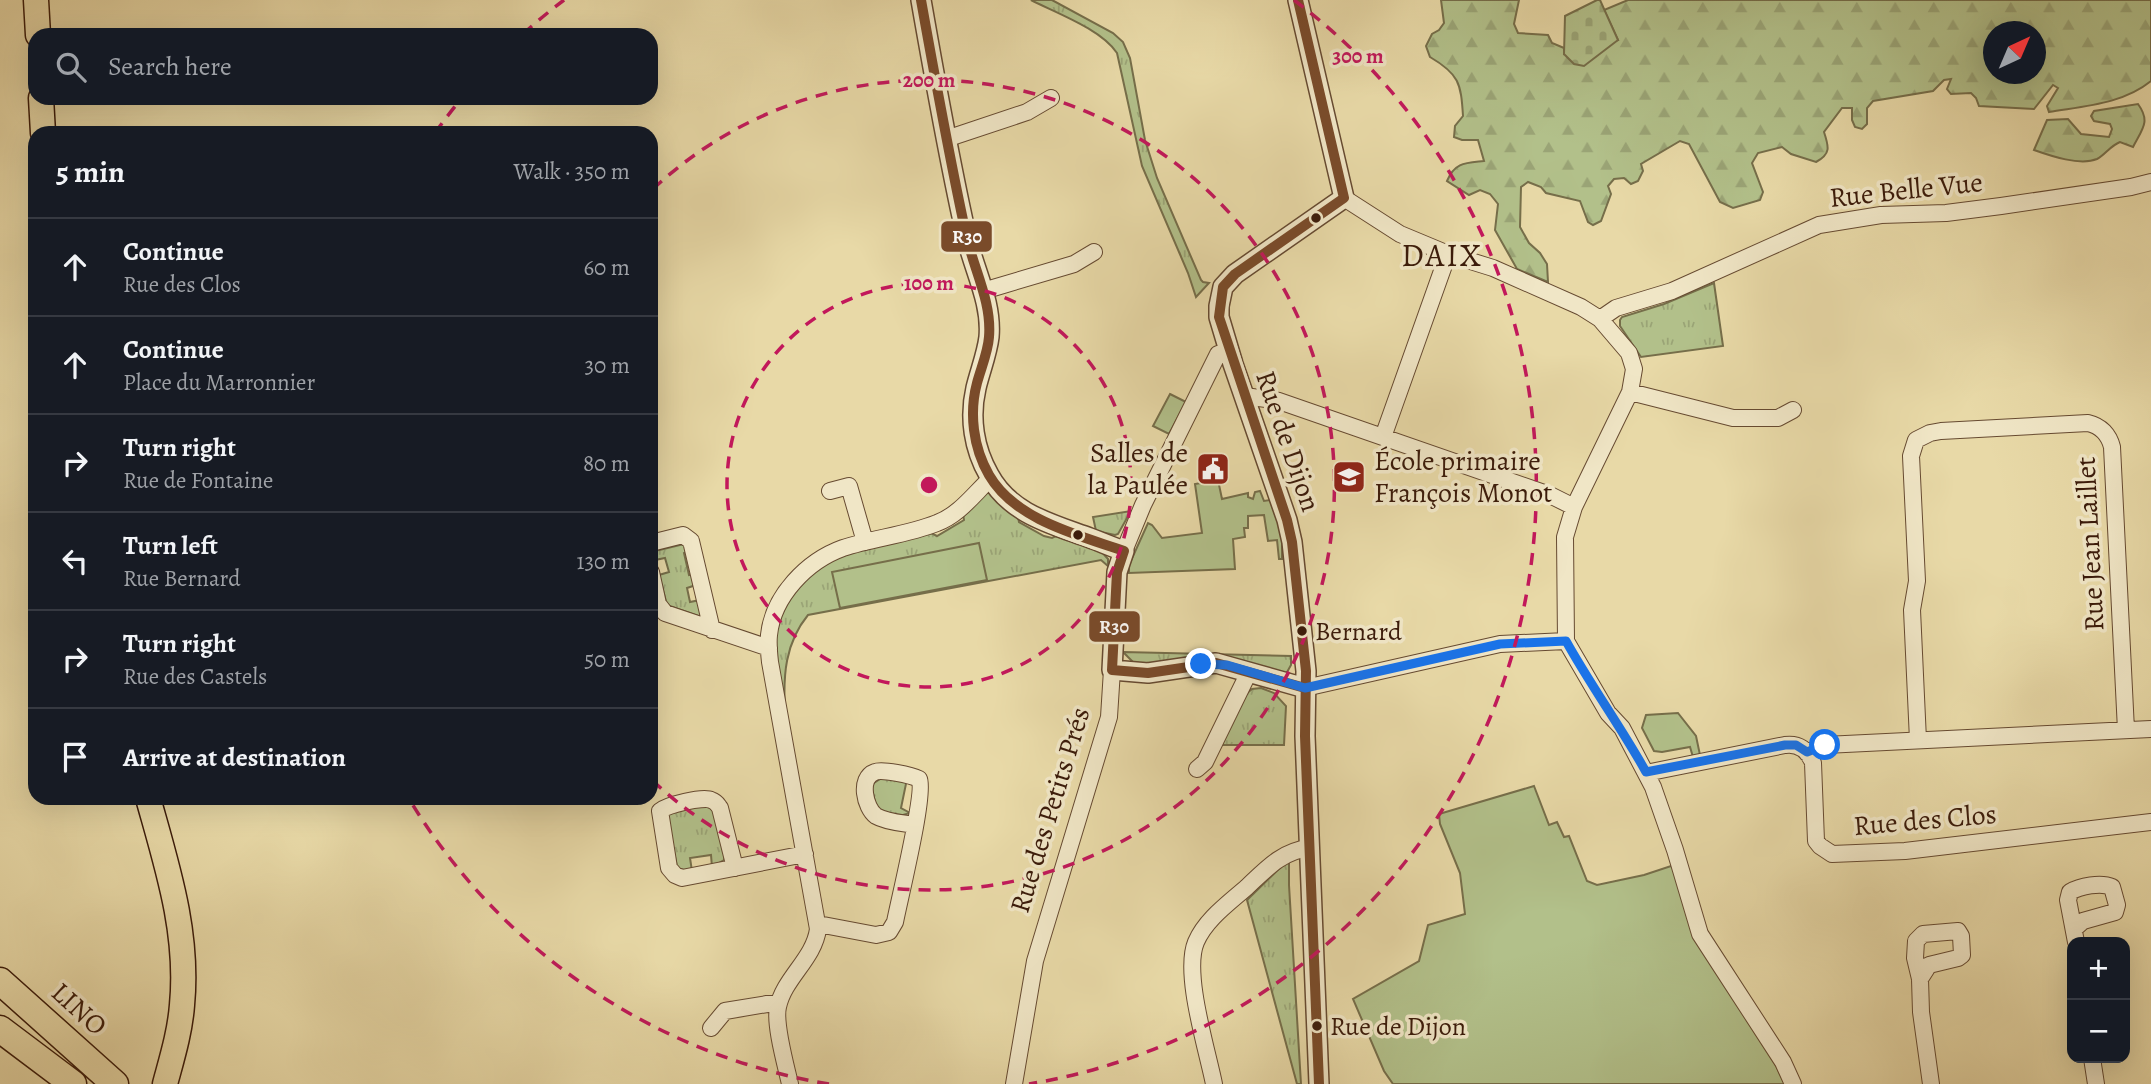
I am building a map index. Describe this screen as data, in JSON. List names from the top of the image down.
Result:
{
  "streets": {
    "highway": ["LINO"],
    "street": [
      "Rue Belle Vue",
      "Rue de Dijon",
      "Rue Jean Laillet",
      "Rue des Petits Prés",
      "Rue des Clos"
    ]
  },
  "districts": ["DAIX"],
  "places": {
    "public building": ["Salles de la Paulée"],
    "school or university": ["École primaire François Monot"],
    "other": ["Bernard", "Rue de Dijon"]
  },
  "lines": ["transit line R30"],
  "north": "top right",
  "page": {
    "search": "Search here",
    "heading": ["5 min", "Walk · 350 m"],
    "list": [
      ["Continue", "Rue des Clos", "60 m"],
      ["Continue", "Place du Marronnier", "30 m"],
      ["Turn right", "Rue de Fontaine", "80 m"],
      ["Turn left", "Rue Bernard", "130 m"],
      ["Turn right", "Rue des Castels", "50 m"],
      "Arrive at destination"
    ],
    "map_buttons": ["+", "−"]
  },
  "rings": ["300 m", "200 m", "100 m"]
}
